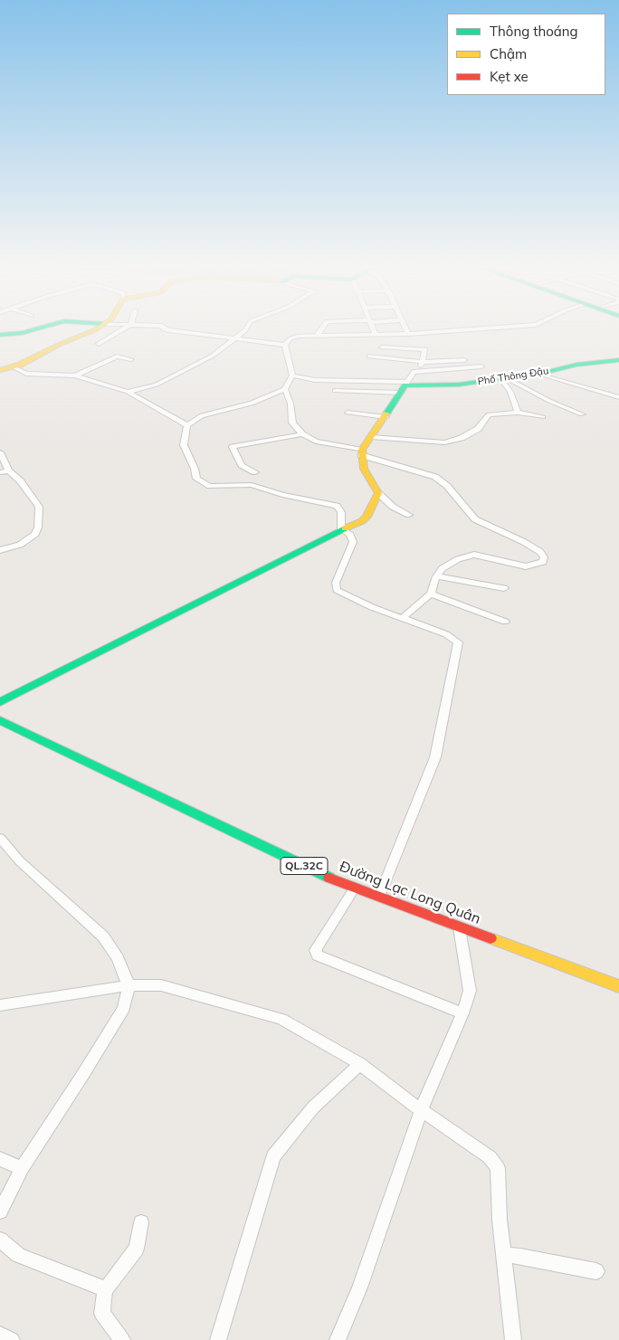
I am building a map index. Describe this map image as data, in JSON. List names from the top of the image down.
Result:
{
  "streets": {
    "main road": ["Phố Thông Đậu", "QL.32C", "Đường Lạc Long Quân"]
  },
  "legend": ["Thông thoáng", "Chậm", "Kẹt xe"]
}
